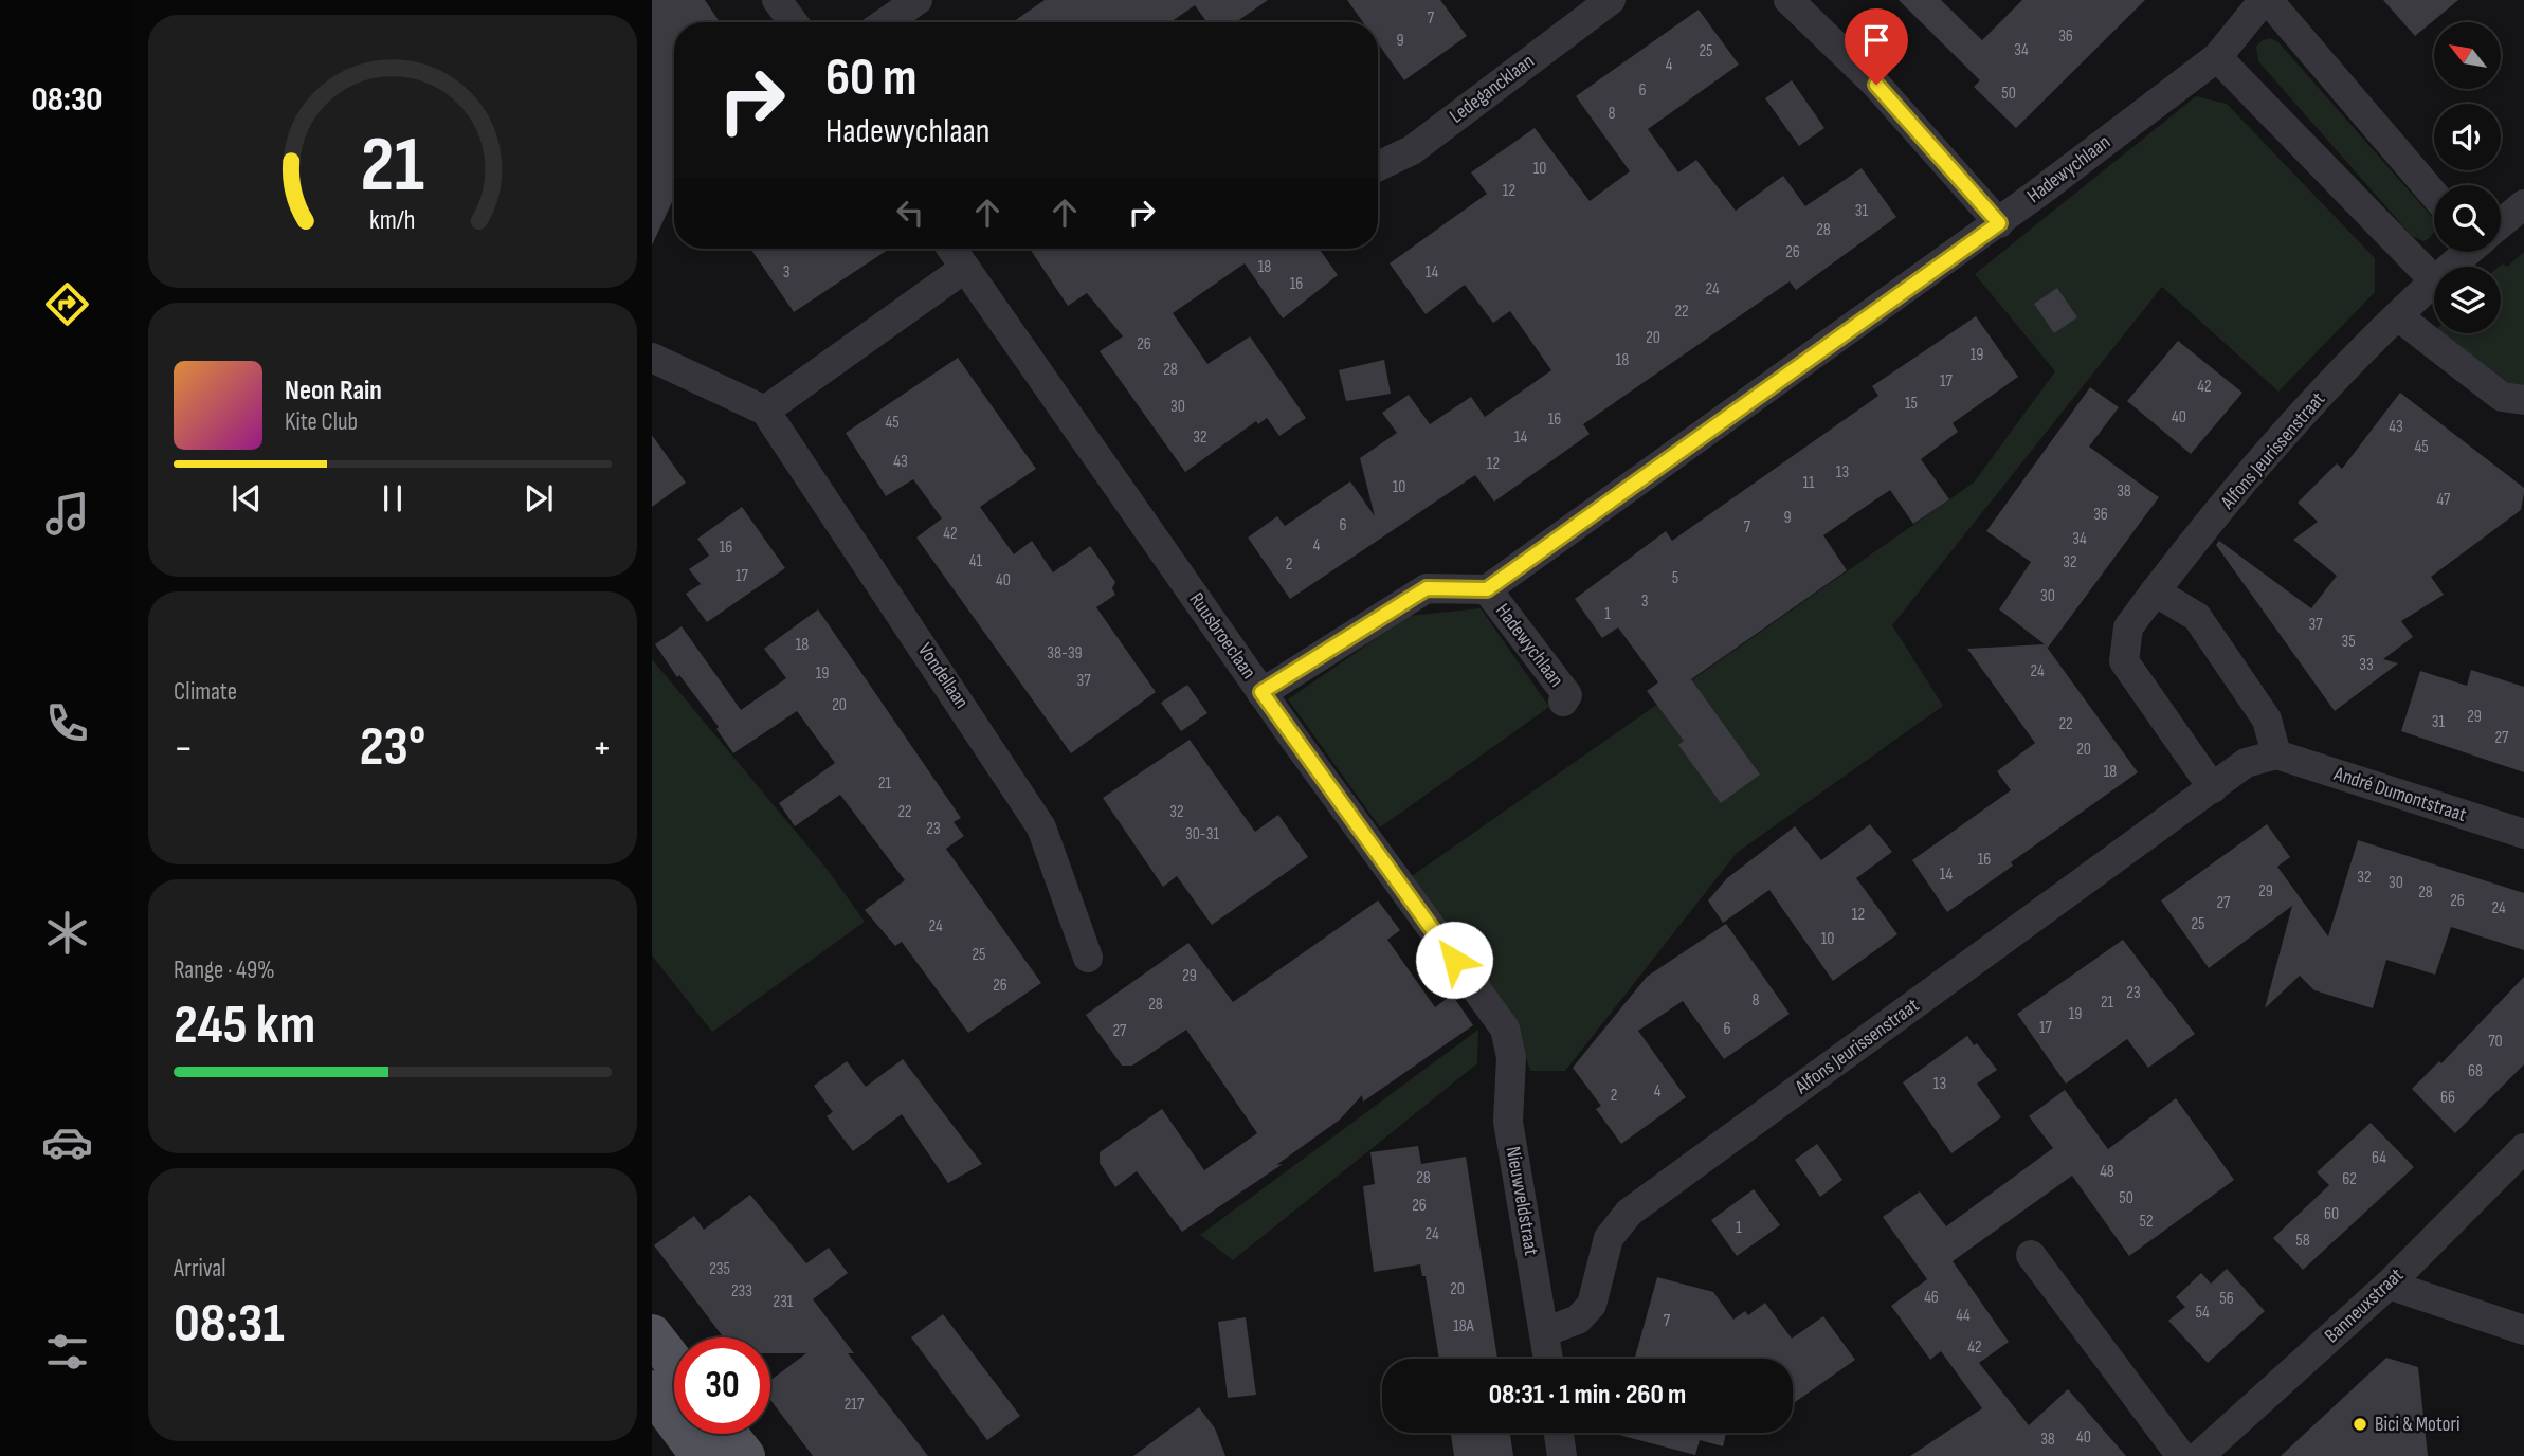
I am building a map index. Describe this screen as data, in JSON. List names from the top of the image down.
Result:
{
  "streets": {
    "street": [
      "Ledegancklaan",
      "Hadewychlaan",
      "Alfons Jeurissenstraat",
      "Ruusbroeclaan",
      "Vondellaan",
      "André Dumontstraat",
      "Nieuwveldstraat",
      "Banneuxstraat"
    ]
  },
  "crossings": [
    ["Hadewychlaan", "Ruusbroeclaan"],
    ["Alfons Jeurissenstraat", "André Dumontstraat"],
    ["Alfons Jeurissenstraat", "Nieuwveldstraat"],
    ["Ruusbroeclaan", "Nieuwveldstraat"]
  ],
  "places": ["Bici & Motori"],
  "house_numbers": [
    "7",
    "36",
    "9",
    "34",
    "25",
    "4",
    "6",
    "50",
    "8",
    "10",
    "12",
    "31",
    "28",
    "26",
    "18",
    "3",
    "14",
    "16",
    "24",
    "22",
    "20",
    "26",
    "19",
    "18",
    "28",
    "17",
    "42",
    "15",
    "30",
    "40",
    "16",
    "45",
    "43",
    "32",
    "14",
    "45",
    "43",
    "12",
    "13",
    "11",
    "10",
    "38",
    "47",
    "36",
    "9",
    "6",
    "7",
    "42",
    "34",
    "4",
    "16",
    "41",
    "32",
    "2",
    "17",
    "5",
    "40",
    "30",
    "3",
    "1",
    "37",
    "35",
    "18",
    "38-39",
    "33",
    "24",
    "19",
    "37",
    "20",
    "29",
    "31",
    "22",
    "27",
    "20",
    "18",
    "21",
    "22",
    "32",
    "23",
    "30-31",
    "16",
    "14",
    "32",
    "30",
    "29",
    "28",
    "26",
    "27",
    "24",
    "12",
    "25",
    "24",
    "10",
    "25",
    "29",
    "26",
    "23",
    "8",
    "21",
    "28",
    "19",
    "17",
    "6",
    "27",
    "70",
    "68",
    "13",
    "4",
    "2",
    "66",
    "64",
    "48",
    "28",
    "62",
    "50",
    "26",
    "60",
    "52",
    "1",
    "24",
    "58",
    "235",
    "20",
    "233",
    "46",
    "56",
    "231",
    "54",
    "44",
    "7",
    "18A",
    "42",
    "217",
    "40",
    "38"
  ],
  "north": "top left",
  "page": {
    "tabs": "08:30",
    "turn": ["60 m", "Hadewychlaan"],
    "song": ["Neon Rain", "Kite Club"],
    "tile": [
      "Climate",
      ["Range · 49%", "245 km"],
      ["Arrival", "08:31"]
    ],
    "heat": ["−", "23°", "+"],
    "limit": "30",
    "trip": "08:31 · 1 min · 260 m",
    "gauge": ["21", "km/h"]
  }
}
